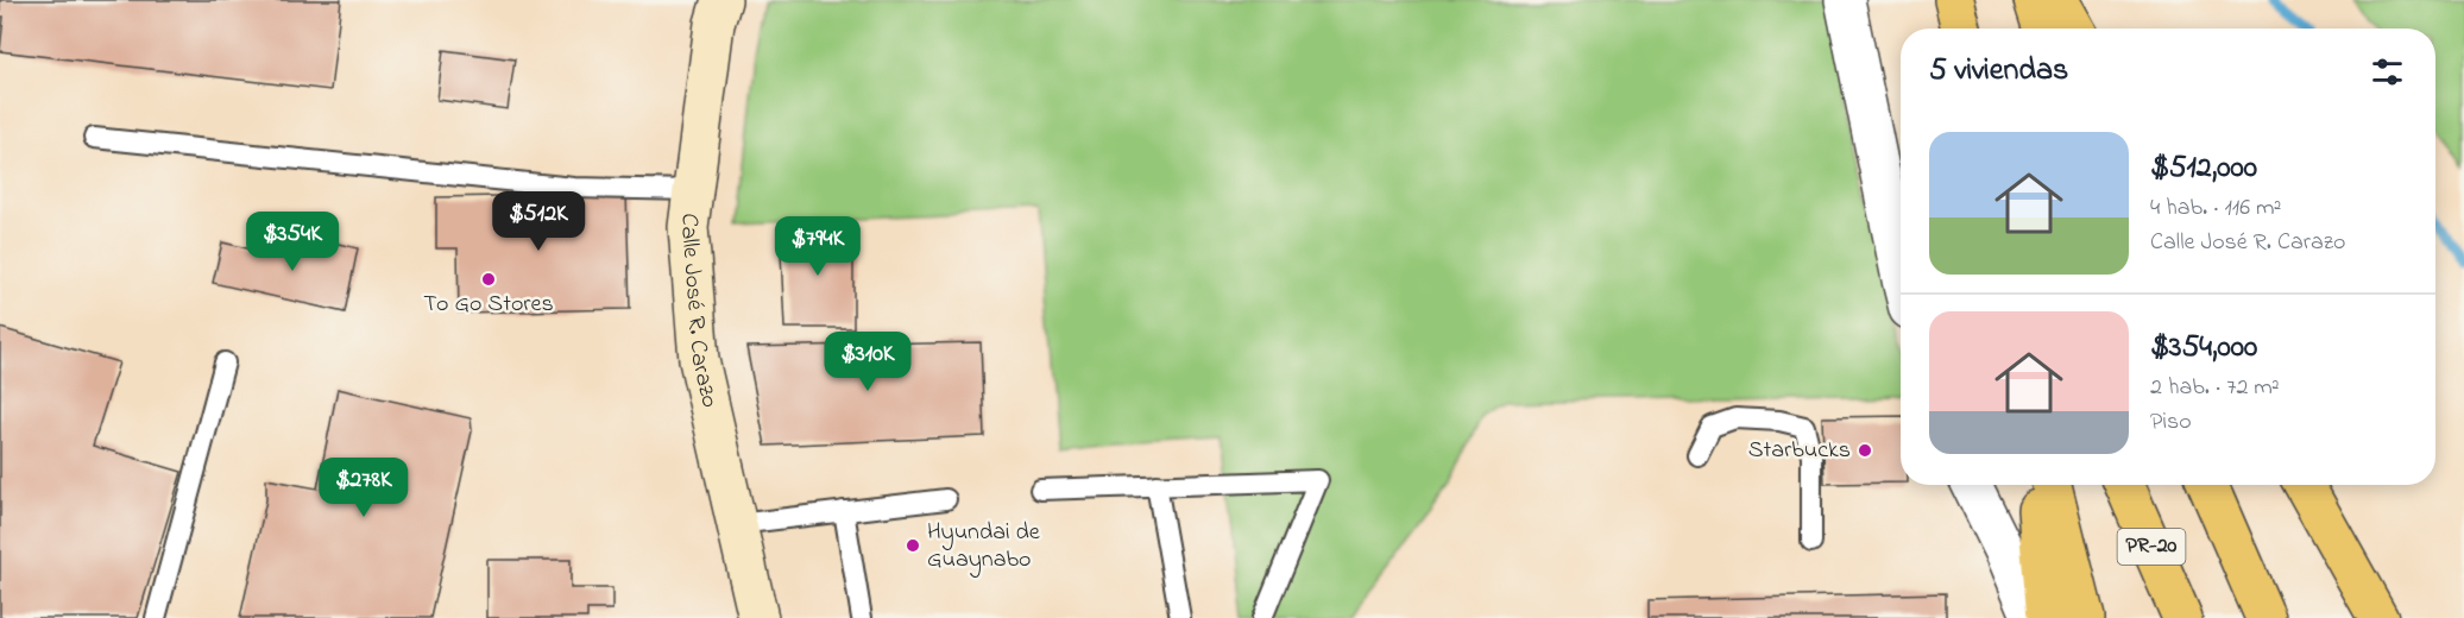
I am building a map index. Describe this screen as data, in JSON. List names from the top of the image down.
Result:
{
  "streets": {
    "highway": ["PR-20"],
    "street": ["Calle José R. Carazo"]
  },
  "places": ["To Go Stores", "Starbucks", "Hyundai de Guaynabo"],
  "page": {
    "heading": "5 viviendas",
    "list": [
      {
        "name": "$512,000",
        "note": "4 hab. · 116 m² · Calle José R. Carazo"
      },
      {
        "name": "$354,000",
        "note": "2 hab. · 72 m² · Piso"
      }
    ],
    "price": [
      "$512K",
      "$354K",
      "$794K",
      "$310K",
      "$278K"
    ]
  }
}
